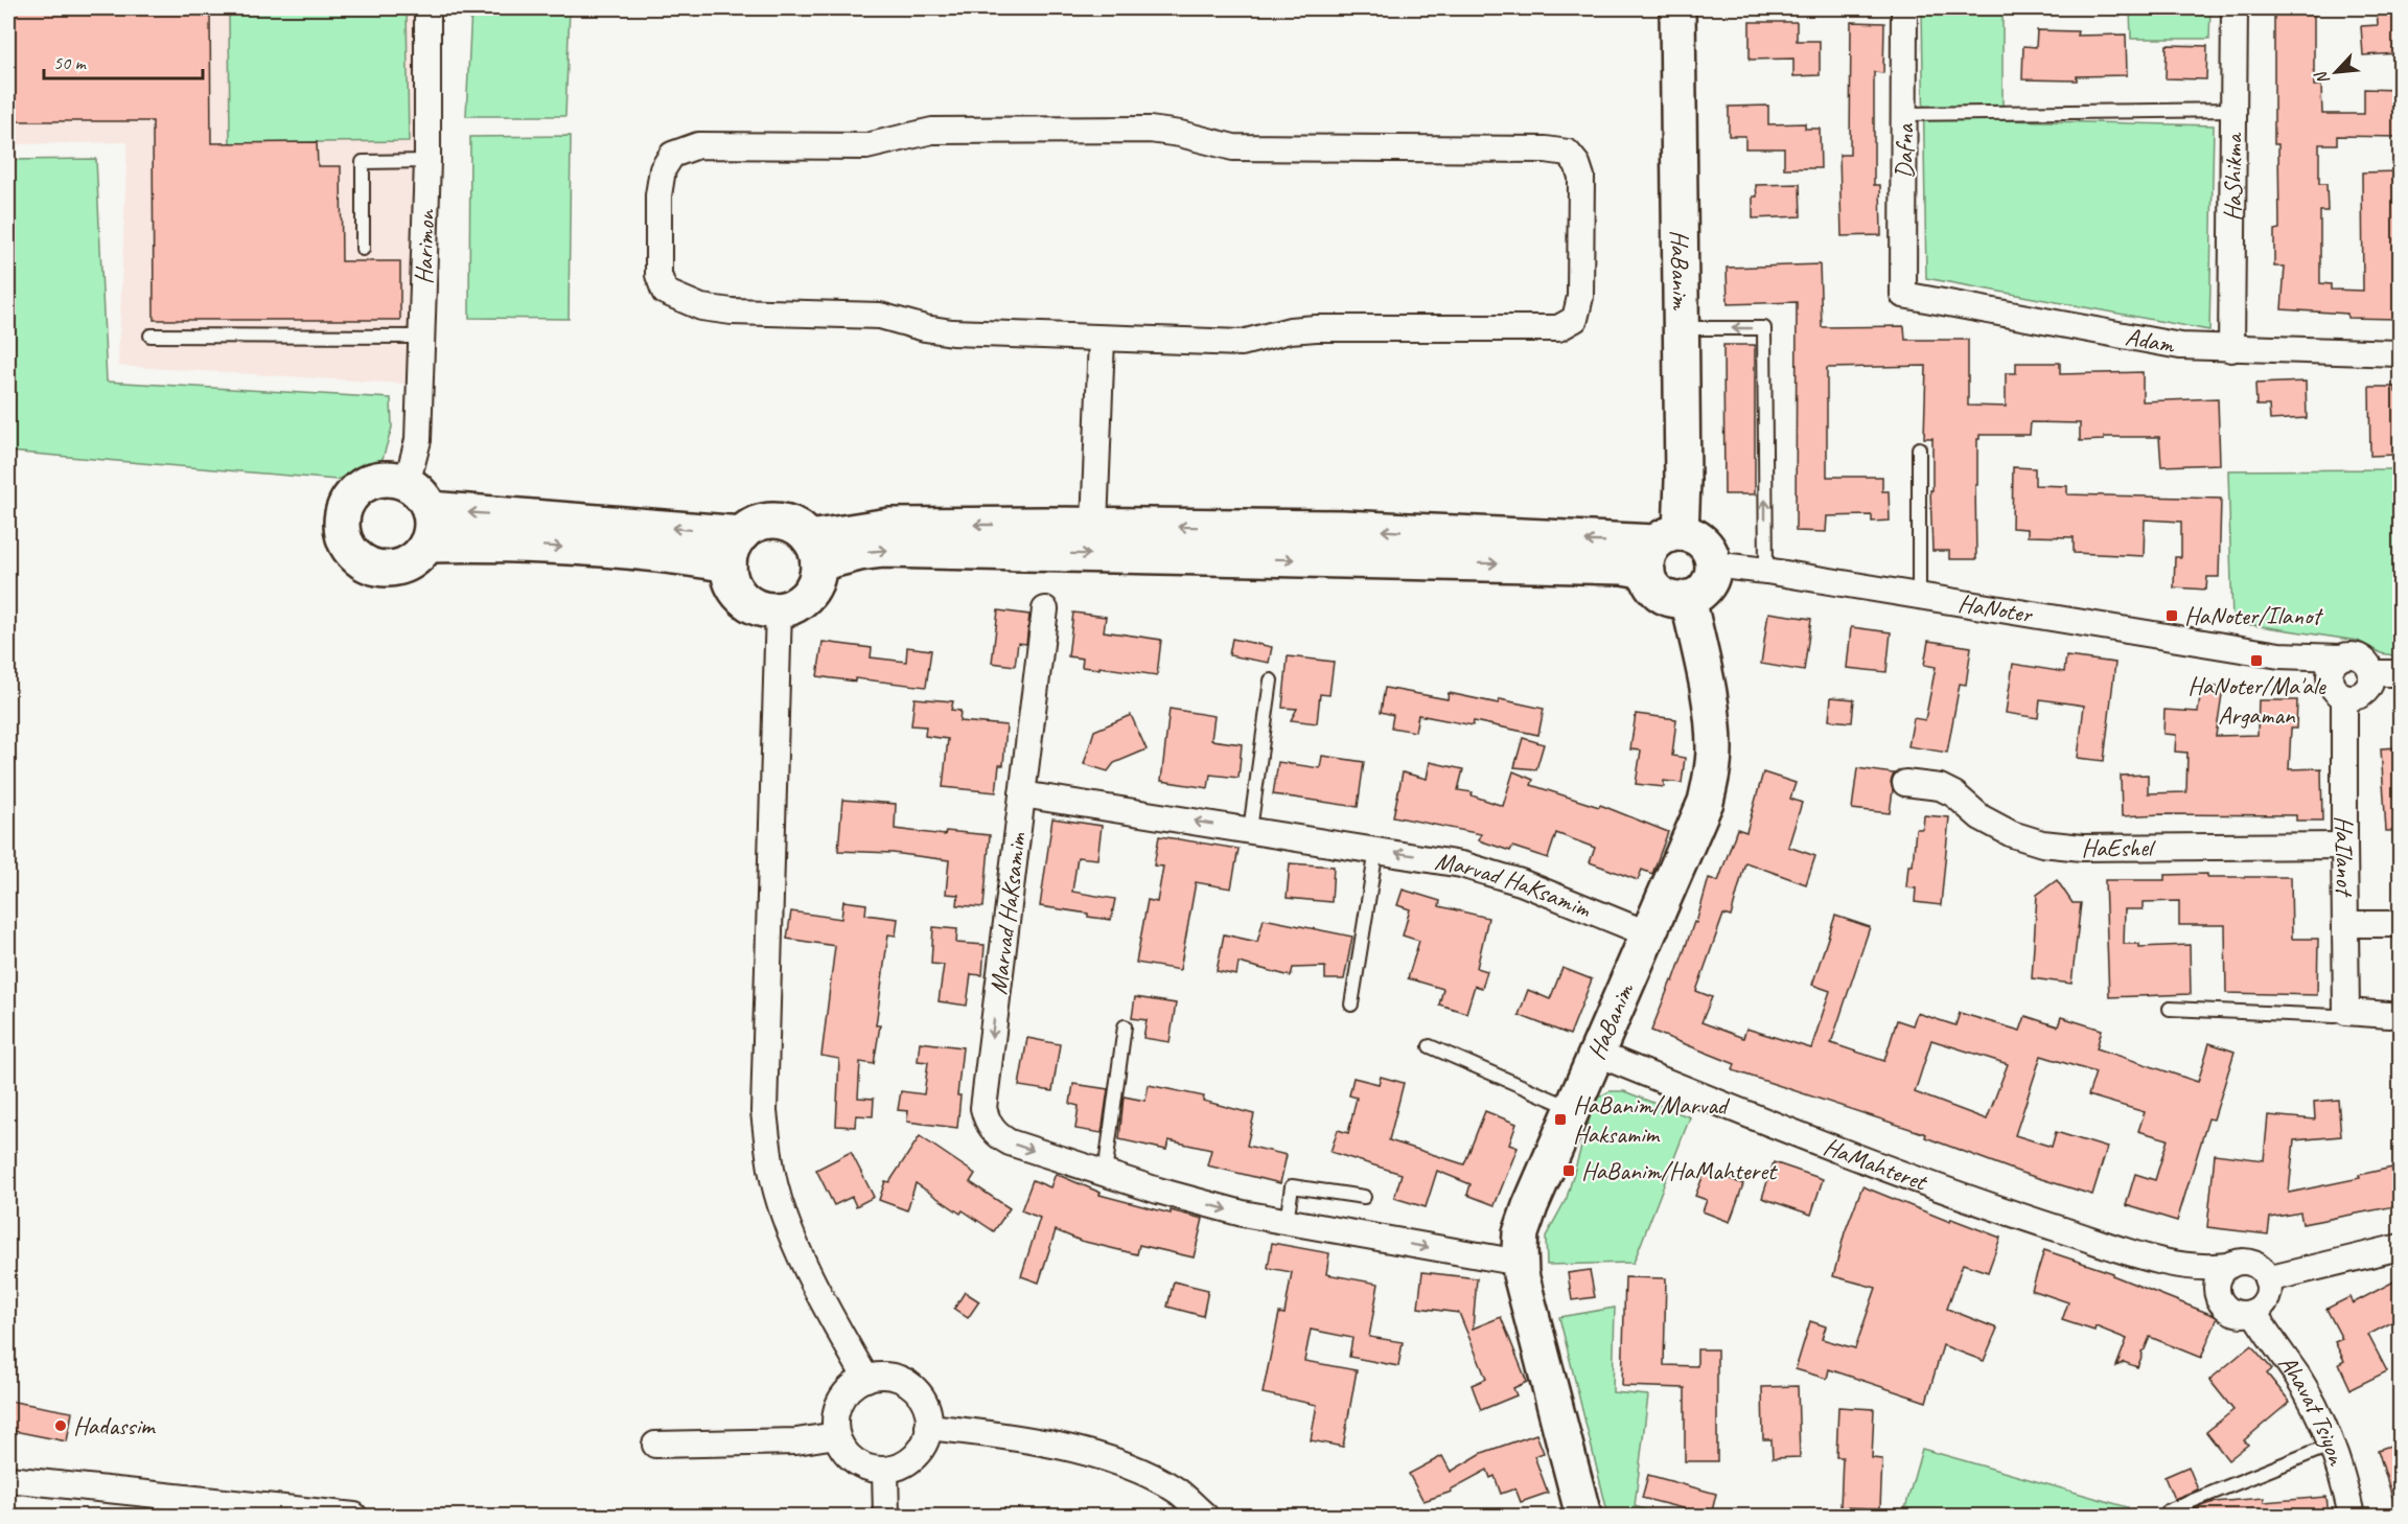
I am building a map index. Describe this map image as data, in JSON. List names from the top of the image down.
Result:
{
  "streets": {
    "street": [
      "Dafna",
      "HaShikma",
      "Harimon",
      "HaBanim",
      "Adam",
      "HaNoter",
      "HaEshel",
      "HaIlanot",
      "Marvad HaKsamim",
      "HaMahteret",
      "Ahavat Tsiyon"
    ]
  },
  "crossings": [
    ["Dafna", "Adam"],
    ["HaShikma", "Adam"],
    ["HaBanim", "HaNoter"],
    ["HaBanim", "Marvad HaKsamim"],
    ["HaBanim", "HaMahteret"],
    ["HaNoter", "HaIlanot"],
    ["HaEshel", "HaIlanot"],
    ["HaMahteret", "Ahavat Tsiyon"]
  ],
  "places": {
    "transit": [
      "HaNoter/Ilanot",
      "HaNoter/Ma'ale Argaman",
      "HaBanim/Marvad Haksamim",
      "HaBanim/HaMahteret"
    ],
    "other": ["Hadassim"]
  },
  "scale_bar": "50 m",
  "north": "bottom left"
}
